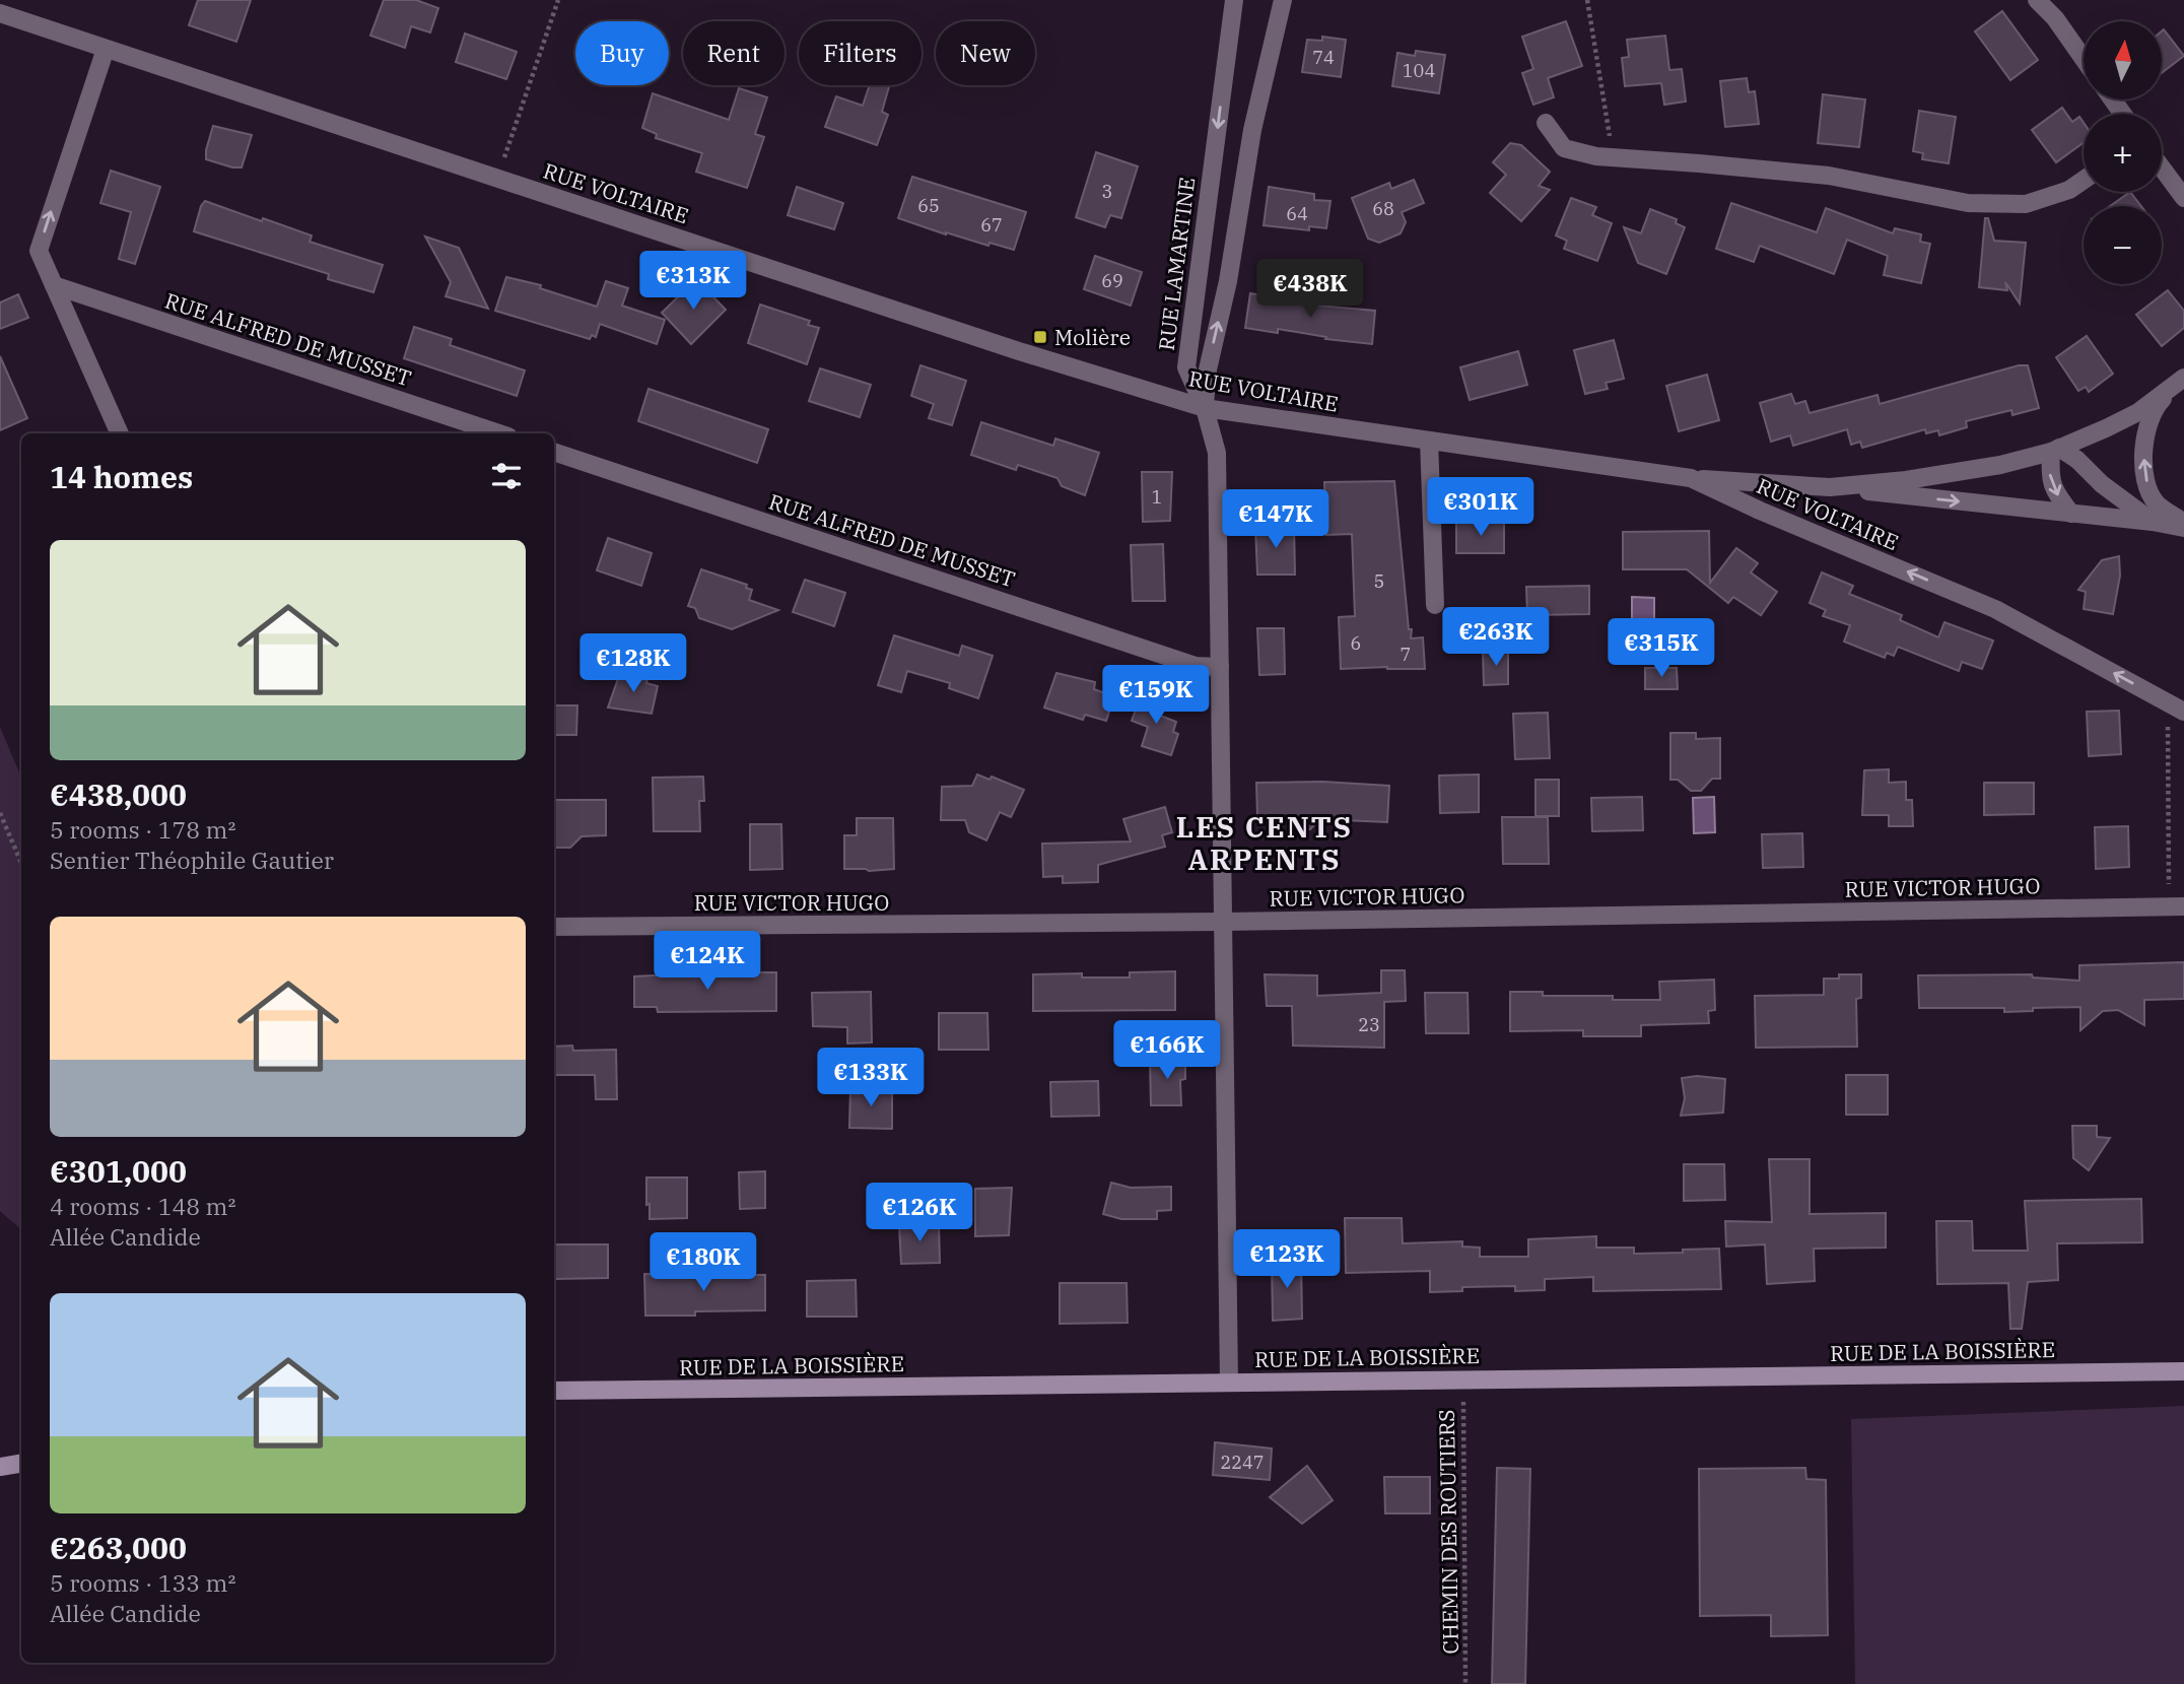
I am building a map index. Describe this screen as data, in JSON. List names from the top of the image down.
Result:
{
  "streets": {
    "main road": ["RUE DE LA BOISSIÈRE"],
    "street": [
      "RUE VOLTAIRE",
      "RUE LAMARTINE",
      "RUE ALFRED DE MUSSET",
      "RUE VICTOR HUGO"
    ],
    "path": ["CHEMIN DES ROUTIERS"]
  },
  "crossings": [
    ["RUE VOLTAIRE", "RUE LAMARTINE"],
    ["RUE LAMARTINE", "RUE ALFRED DE MUSSET"],
    ["RUE LAMARTINE", "RUE VICTOR HUGO"],
    ["RUE LAMARTINE", "RUE DE LA BOISSIÈRE"],
    ["RUE DE LA BOISSIÈRE", "CHEMIN DES ROUTIERS"]
  ],
  "districts": ["LES CENTS ARPENTS"],
  "places": {
    "transit": ["Molière"]
  },
  "house_numbers": [
    "74",
    "104",
    "3",
    "65",
    "68",
    "64",
    "67",
    "69",
    "1",
    "5",
    "6",
    "7",
    "23",
    "2247"
  ],
  "north": "top",
  "page": {
    "map_buttons": ["+", "−"],
    "chip": [
      "Buy",
      "Rent",
      "Filters",
      "New"
    ],
    "price": [
      "€313K",
      "€438K",
      "€301K",
      "€147K",
      "€263K",
      "€315K",
      "€128K",
      "€159K",
      "€124K",
      "€166K",
      "€133K",
      "€126K",
      "€123K",
      "€180K"
    ],
    "heading": "14 homes",
    "list": [
      {
        "name": "€438,000",
        "note": "5 rooms · 178 m² · Sentier Théophile Gautier"
      },
      {
        "name": "€301,000",
        "note": "4 rooms · 148 m² · Allée Candide"
      },
      {
        "name": "€263,000",
        "note": "5 rooms · 133 m² · Allée Candide"
      }
    ]
  }
}
